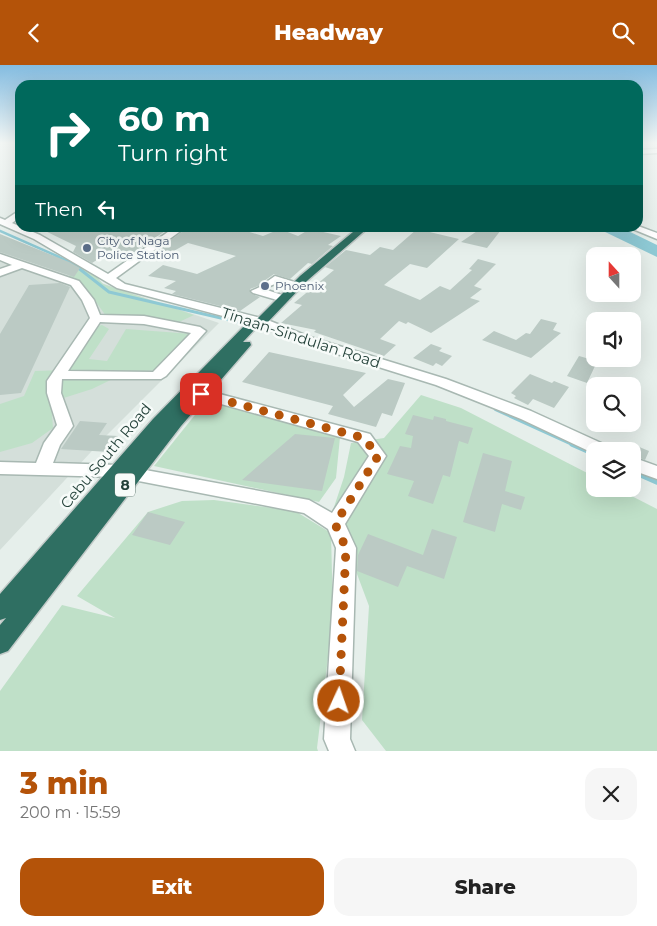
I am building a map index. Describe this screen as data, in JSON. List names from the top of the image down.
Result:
{
  "streets": {
    "highway": ["Cebu South Road", "8"],
    "street": ["Tinaan-Sindulan Road"]
  },
  "crossings": [
    ["Tinaan-Sindulan Road", "Cebu South Road"]
  ],
  "places": ["City of Naga Police Station", "Phoenix"],
  "north": "top",
  "page": {
    "header": "Headway",
    "turn": ["60 m", "Turn right"],
    "then": "Then",
    "heading": ["3 min", "200 m · 15:59"],
    "buttons": ["Exit", "Share"]
  }
}
